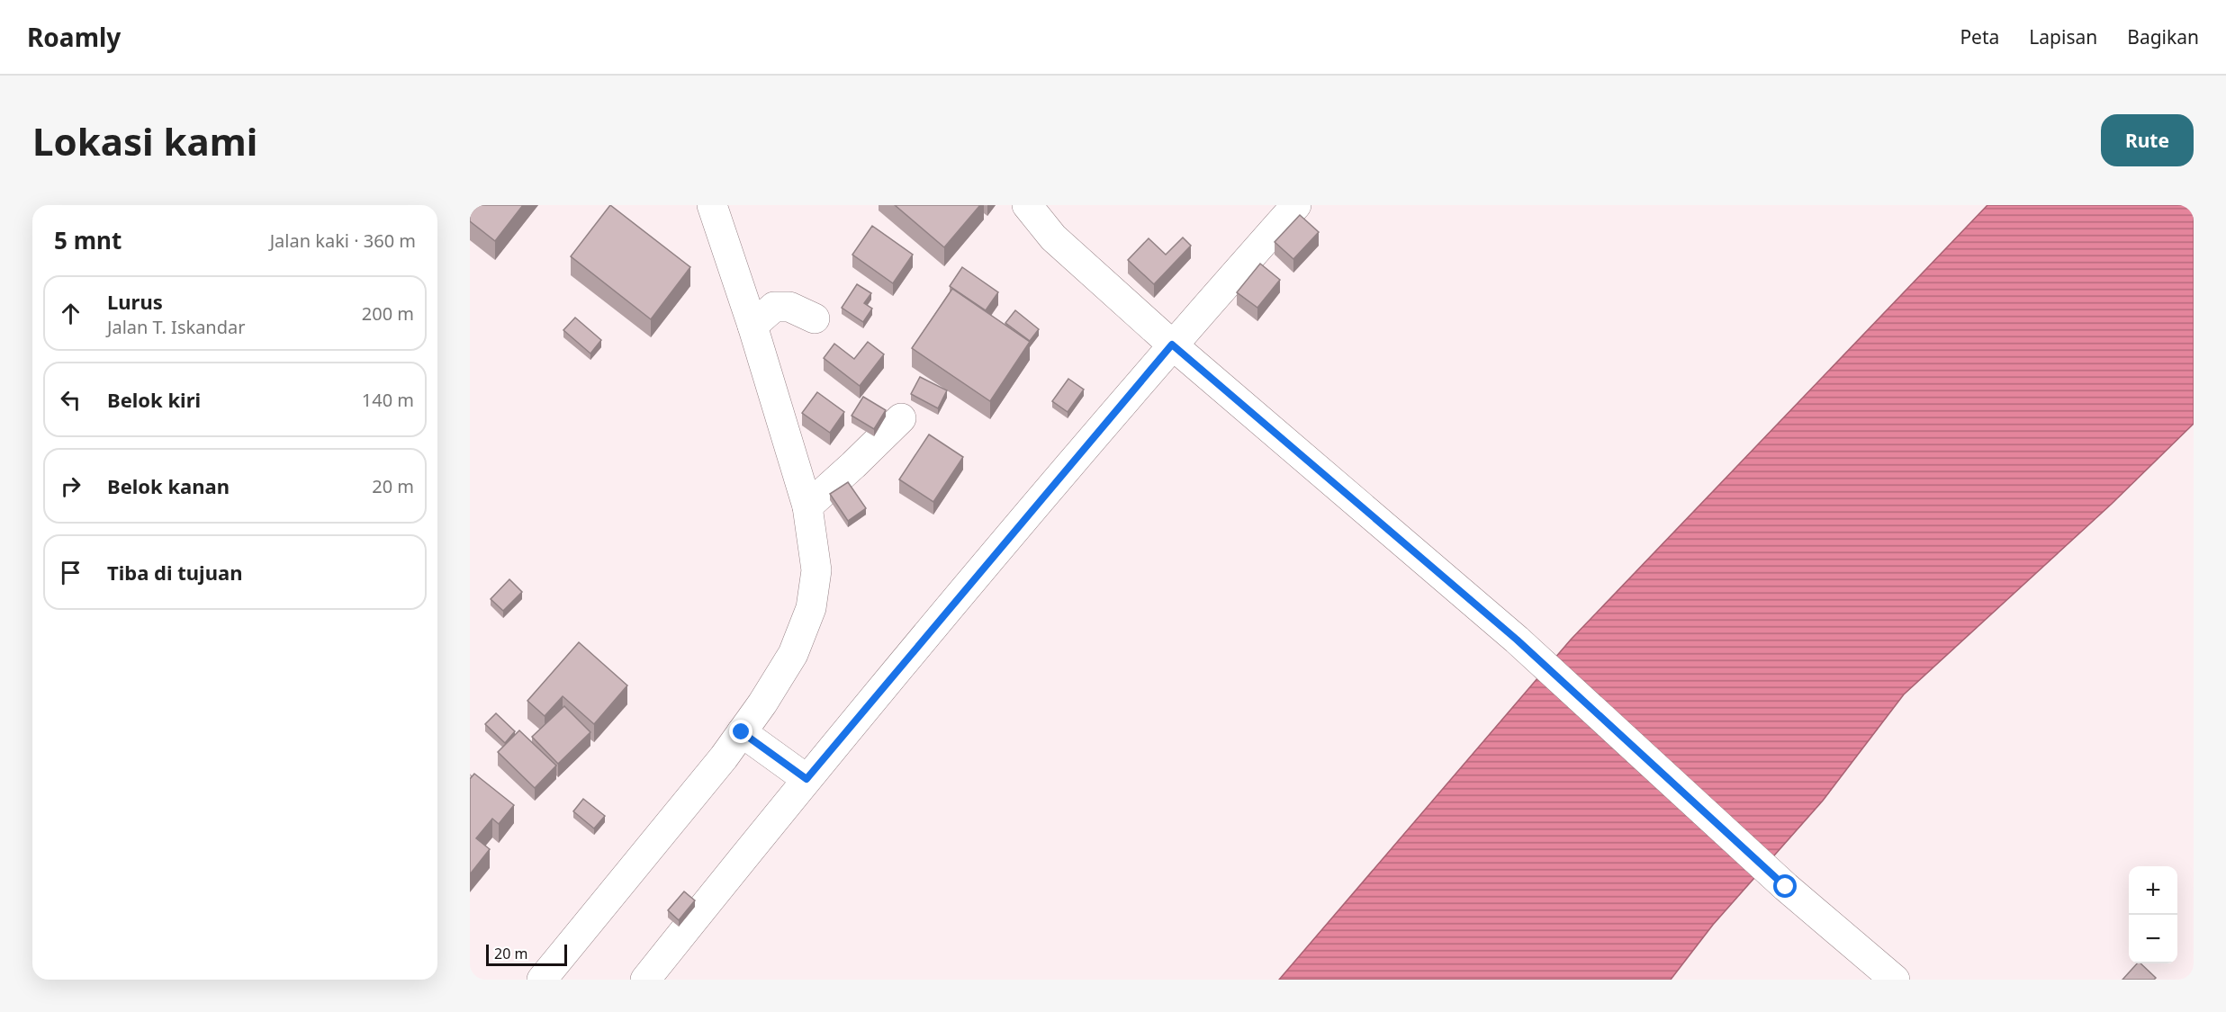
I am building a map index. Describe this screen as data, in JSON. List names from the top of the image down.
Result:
{
  "scale_bar": "20 m",
  "page": {
    "header": "Roamly",
    "nav": ["Peta", "Lapisan", "Bagikan"],
    "buttons": "Rute",
    "title": "Lokasi kami",
    "heading": ["5 mnt", "Jalan kaki · 360 m"],
    "list": [
      ["Lurus", "Jalan T. Iskandar", "200 m"],
      ["Belok kiri", "140 m"],
      ["Belok kanan", "20 m"],
      "Tiba di tujuan"
    ],
    "map_buttons": ["+", "−"],
    "scale": "20 m"
  }
}
